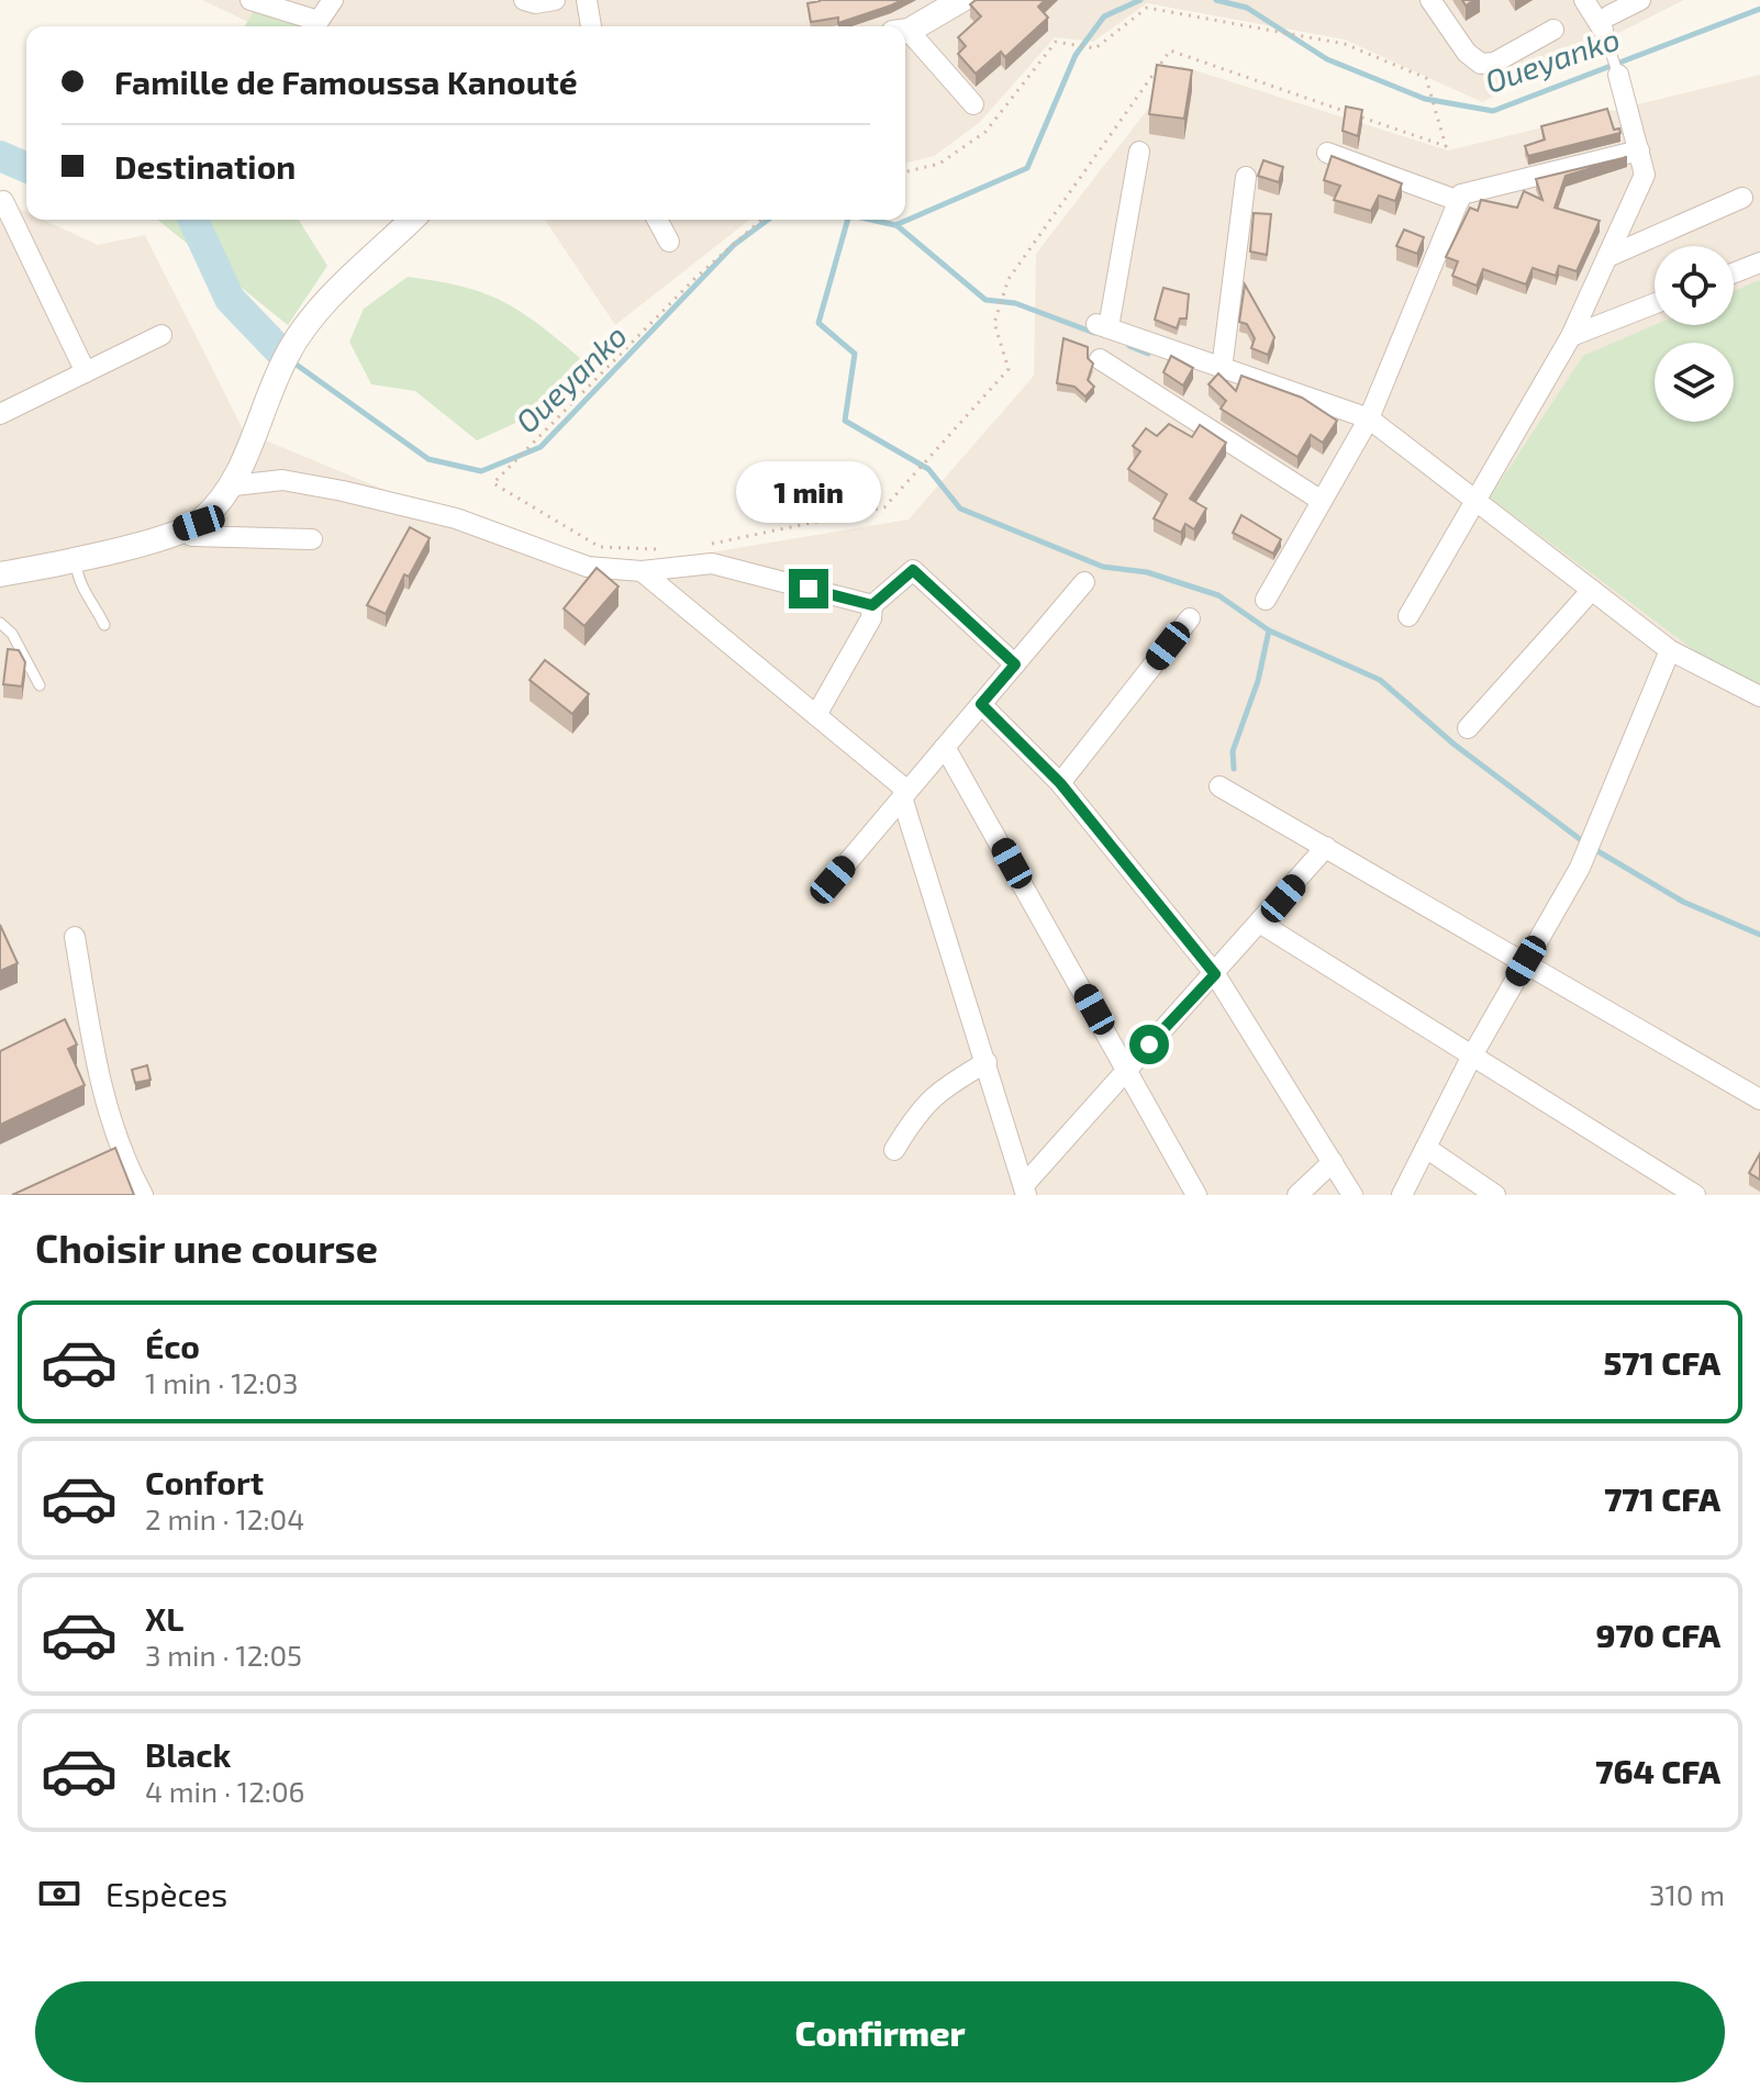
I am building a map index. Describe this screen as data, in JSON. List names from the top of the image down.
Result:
{
  "water": ["Oueyanko"],
  "page": {
    "banner": ["Famille de Famoussa Kanouté", "Destination"],
    "bubble": "1 min",
    "heading": "Choisir une course",
    "list": [
      {
        "name": "Éco",
        "note": "1 min · 12:03",
        "value": "571 CFA"
      },
      {
        "name": "Confort",
        "note": "2 min · 12:04",
        "value": "771 CFA"
      },
      {
        "name": "XL",
        "note": "3 min · 12:05",
        "value": "970 CFA"
      },
      {
        "name": "Black",
        "note": "4 min · 12:06",
        "value": "764 CFA"
      }
    ],
    "pay": ["Espèces", "310 m"],
    "buttons": "Confirmer"
  }
}
